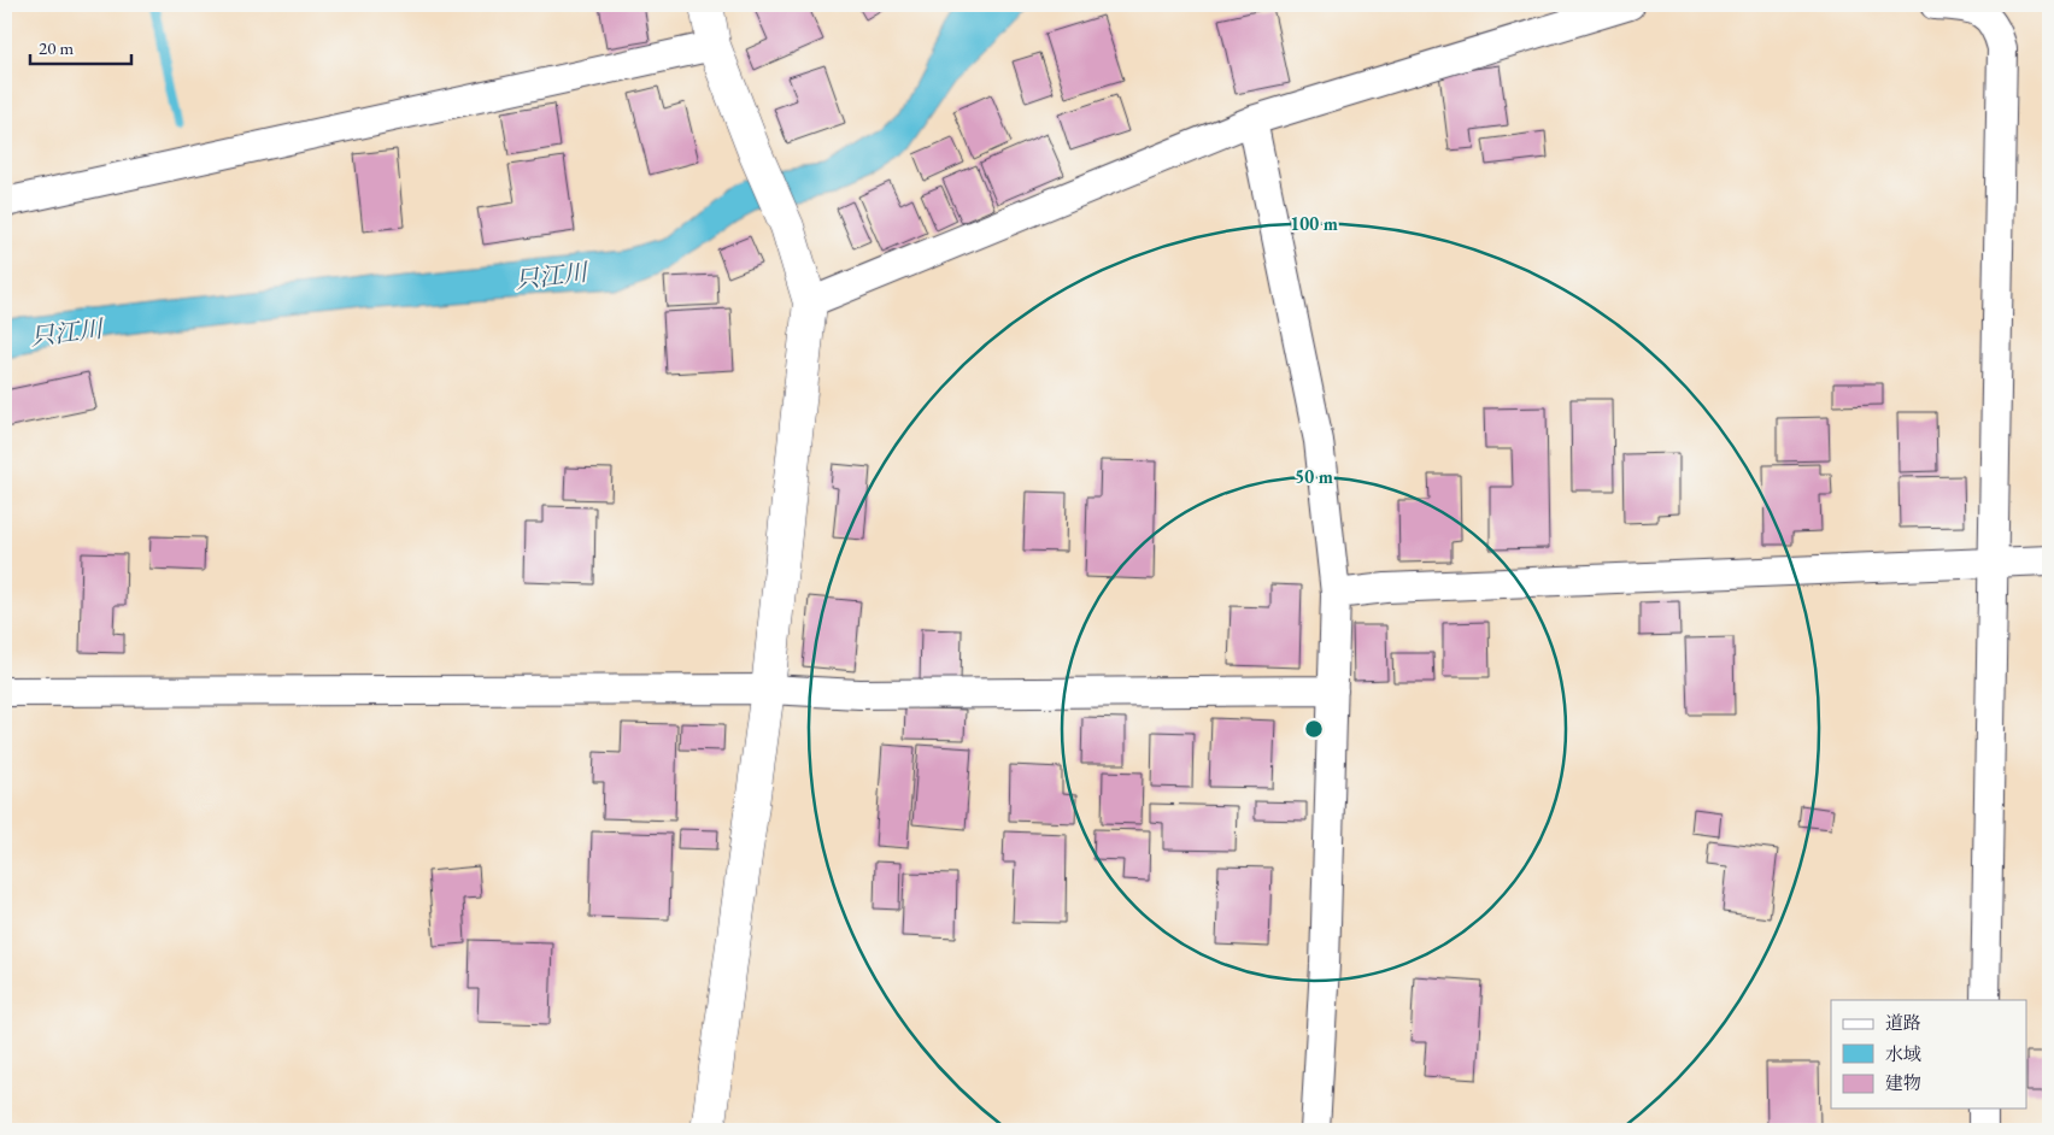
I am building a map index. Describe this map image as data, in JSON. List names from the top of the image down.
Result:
{
  "water": ["只江川"],
  "legend": ["道路", "水域", "建物"],
  "scale_bar": "20 m",
  "rings": ["100 m", "50 m"]
}
